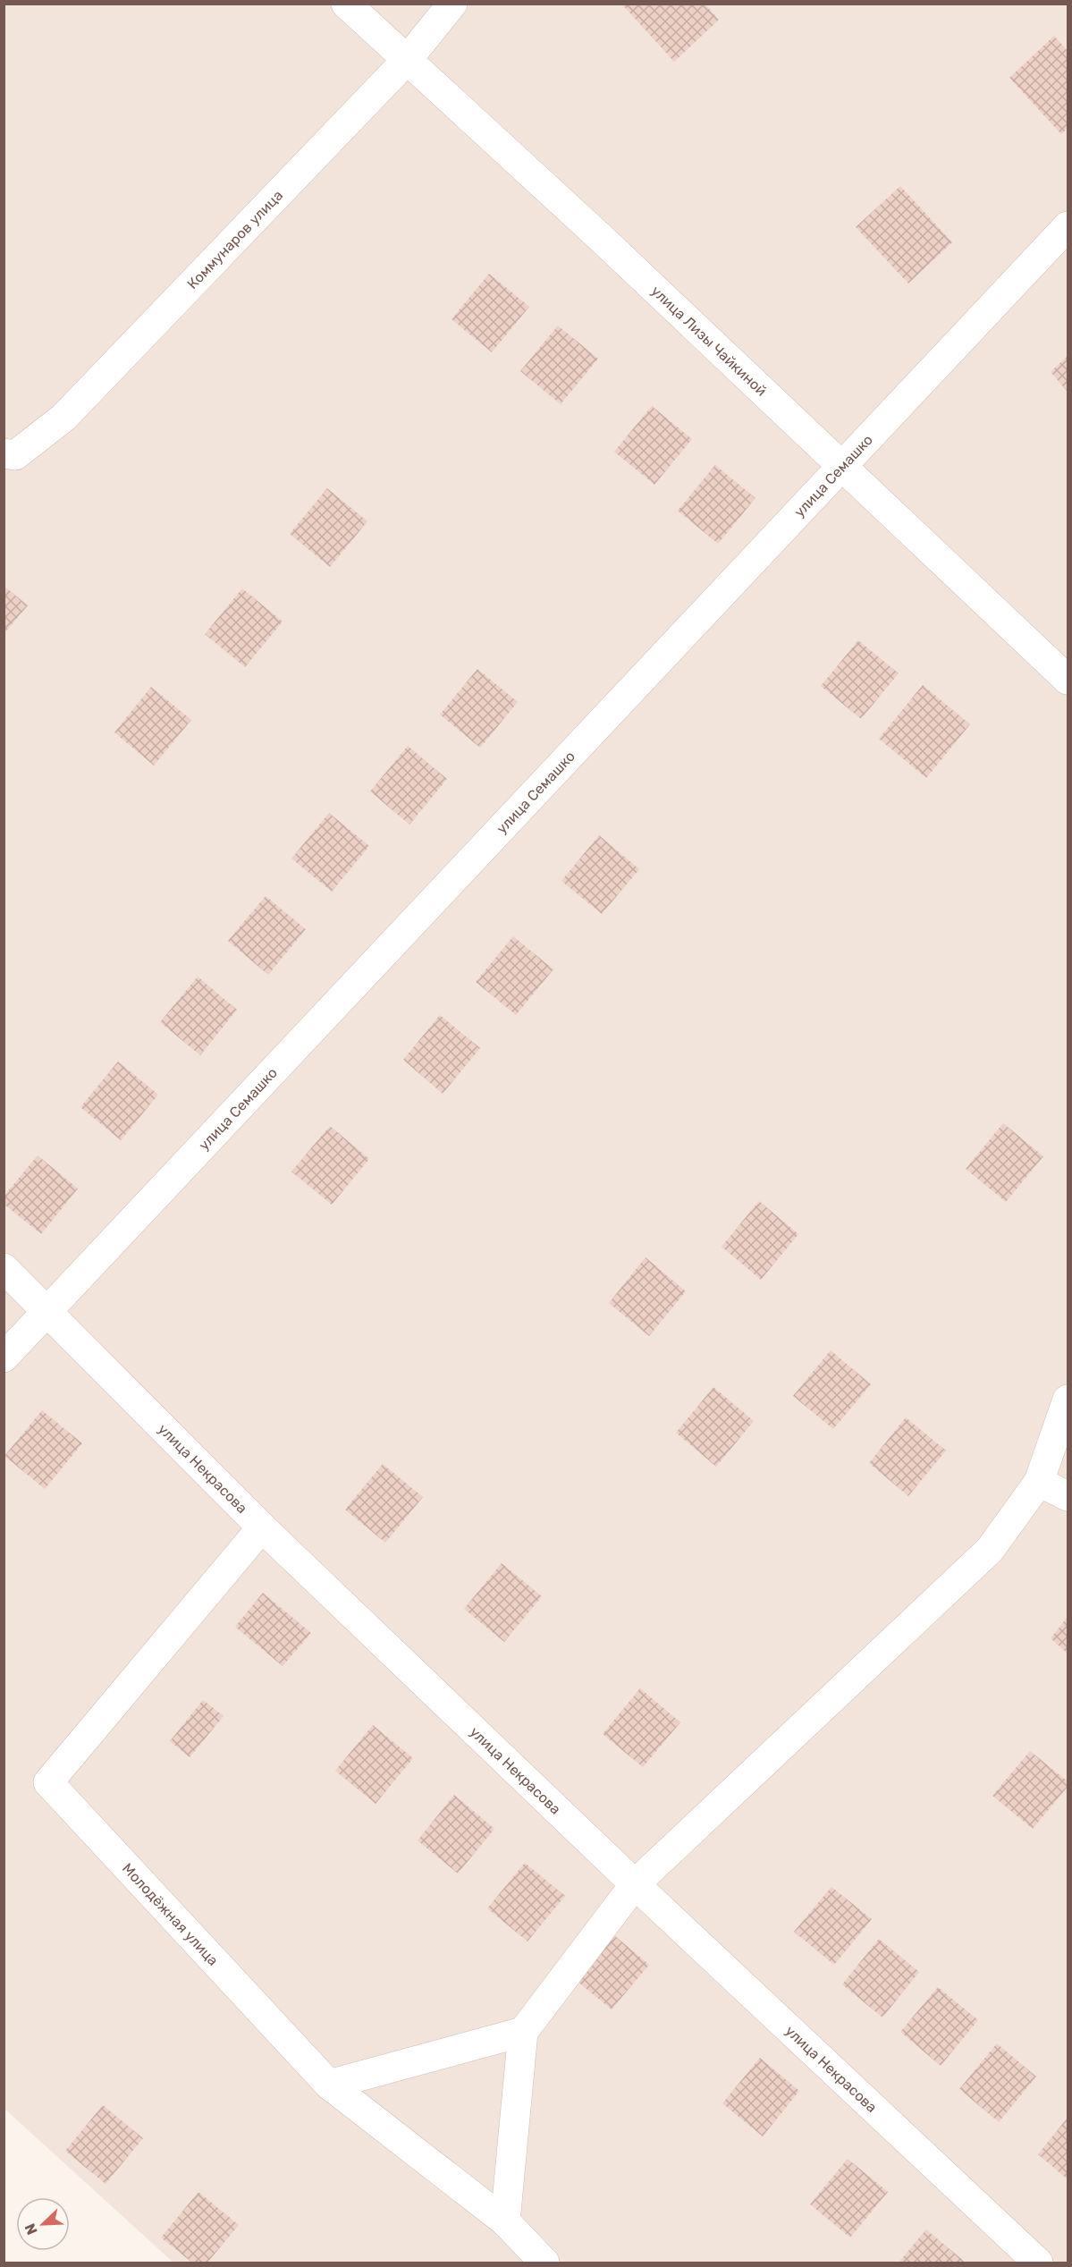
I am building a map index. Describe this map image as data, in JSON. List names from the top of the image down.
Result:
{
  "streets": {
    "street": [
      "Коммунаров улица",
      "улица Лизы Чайкиной",
      "улица Семашко",
      "улица Некрасова",
      "Молодёжная улица"
    ]
  },
  "crossings": [
    ["Коммунаров улица", "улица Лизы Чайкиной"],
    ["улица Лизы Чайкиной", "улица Семашко"],
    ["улица Семашко", "улица Некрасова"],
    ["улица Некрасова", "Молодёжная улица"]
  ],
  "north": "bottom left"
}
